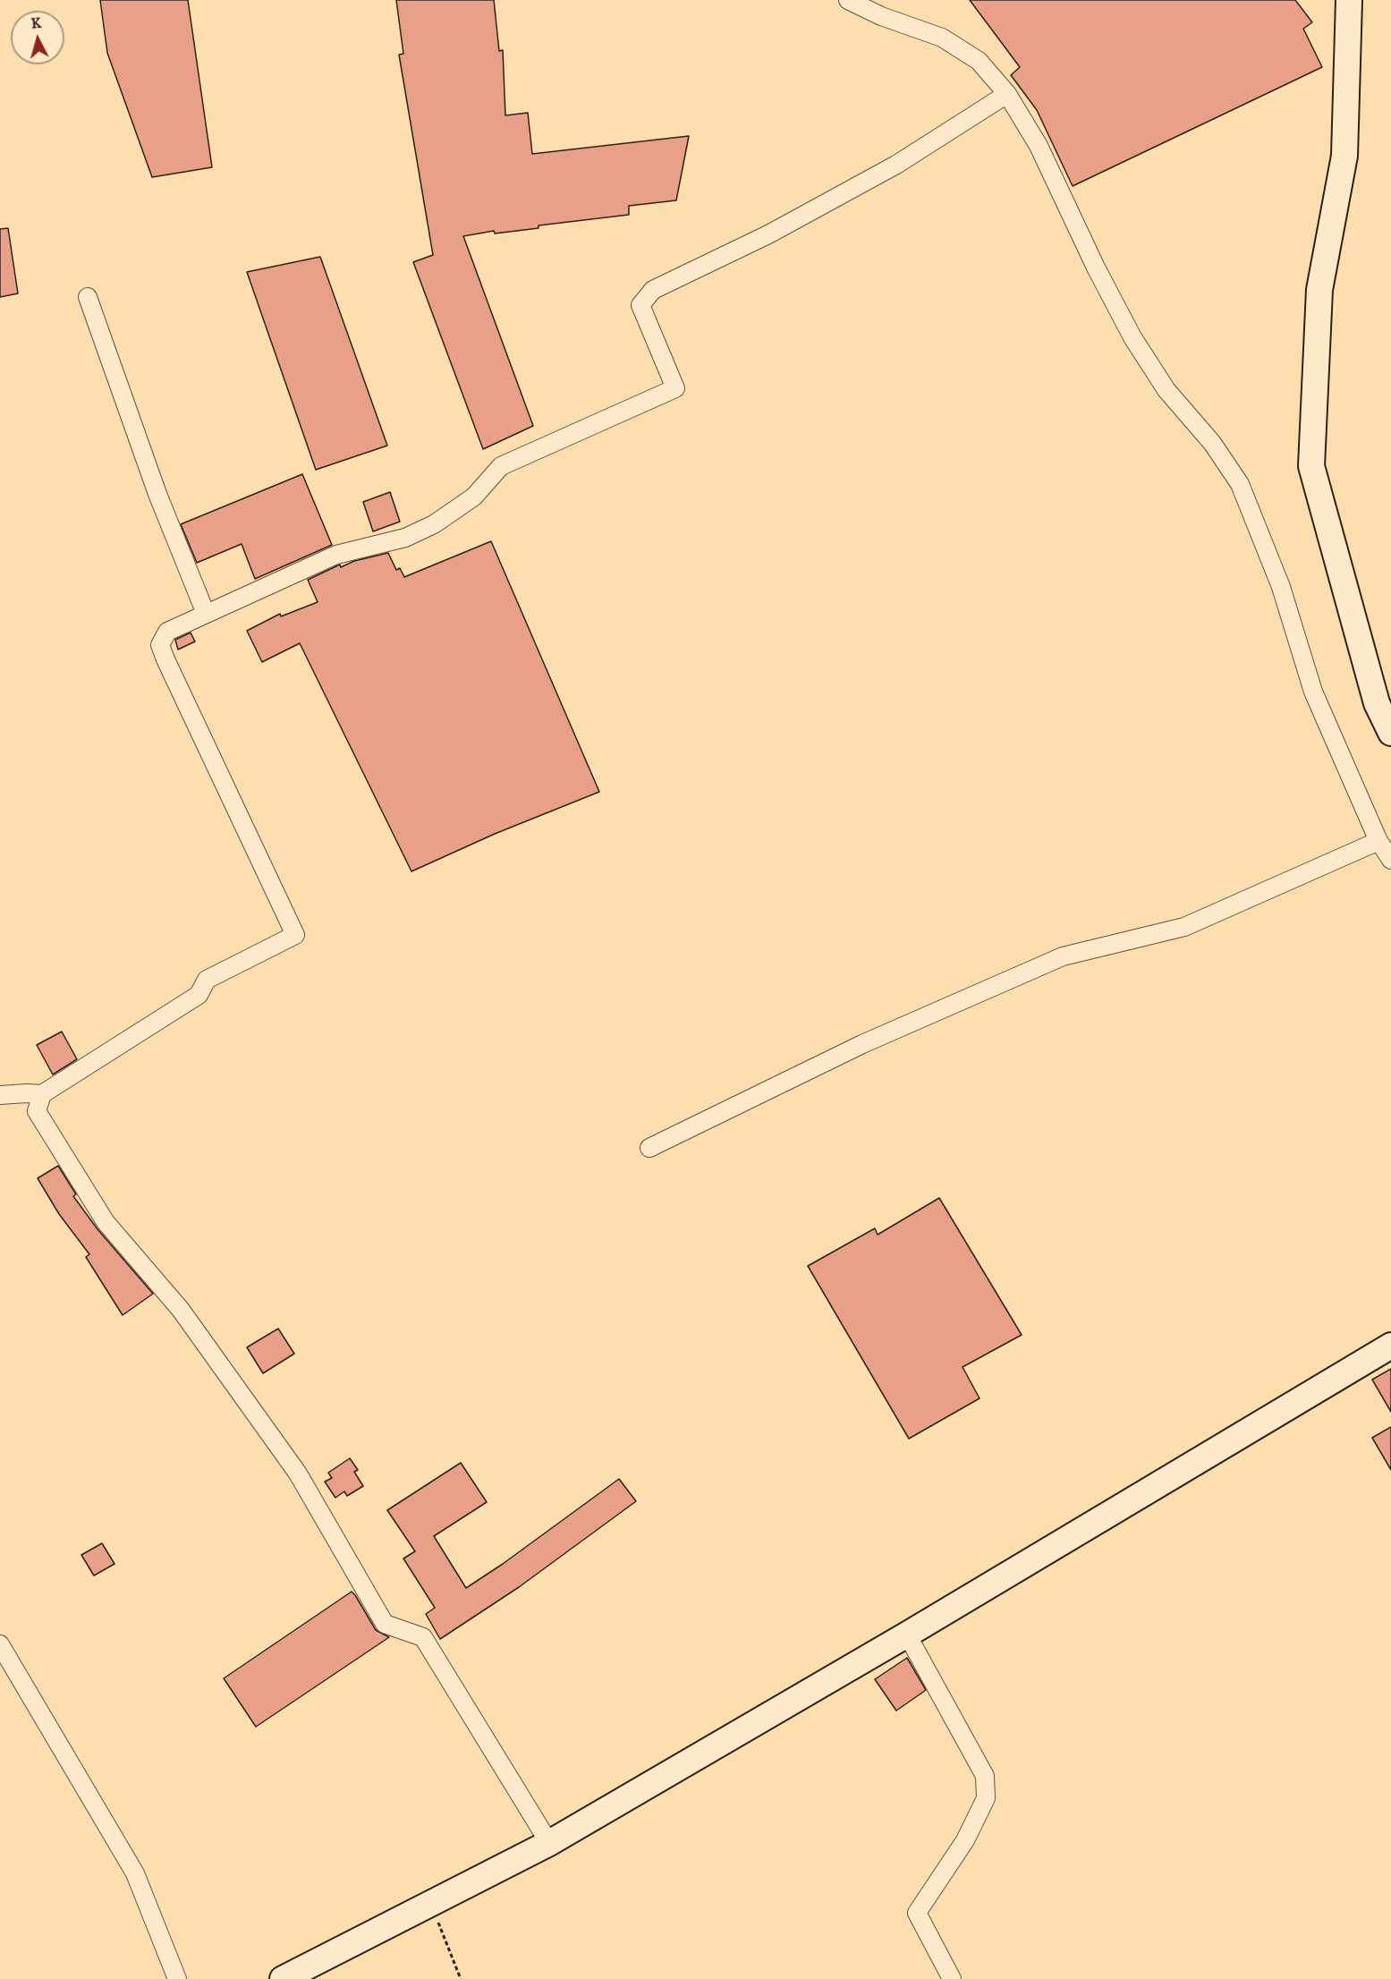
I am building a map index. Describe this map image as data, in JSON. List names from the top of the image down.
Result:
{
  "north": "top"
}
